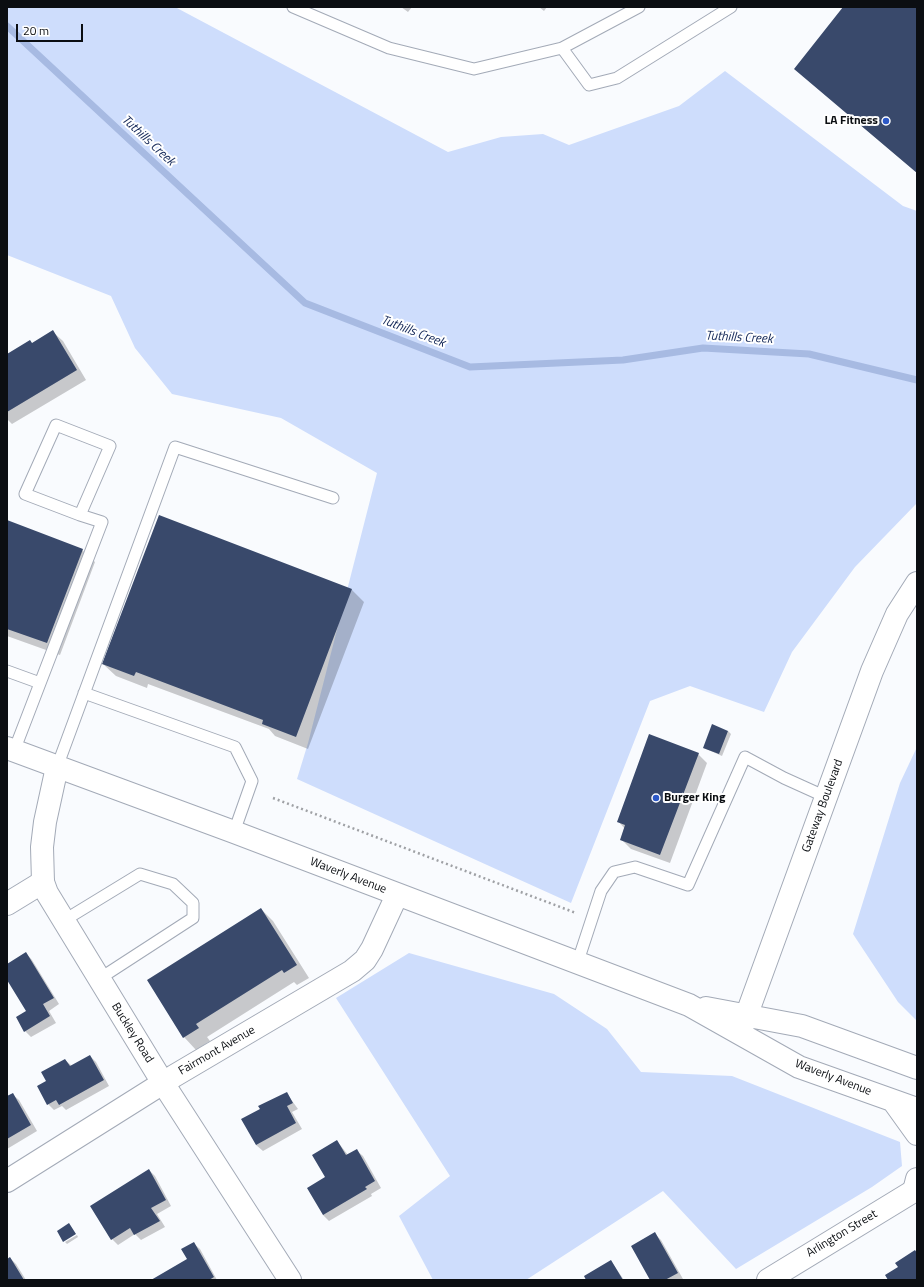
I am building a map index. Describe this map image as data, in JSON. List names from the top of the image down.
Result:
{
  "streets": {
    "street": [
      "Gateway Boulevard",
      "Waverly Avenue",
      "Buckley Road",
      "Fairmont Avenue",
      "Arlington Street"
    ]
  },
  "crossings": [
    ["Gateway Boulevard", "Waverly Avenue"],
    ["Waverly Avenue", "Buckley Road"],
    ["Waverly Avenue", "Fairmont Avenue"],
    ["Buckley Road", "Fairmont Avenue"]
  ],
  "water": ["Tuthills Creek"],
  "places": ["LA Fitness", "Burger King"],
  "scale_bar": "20 m"
}
